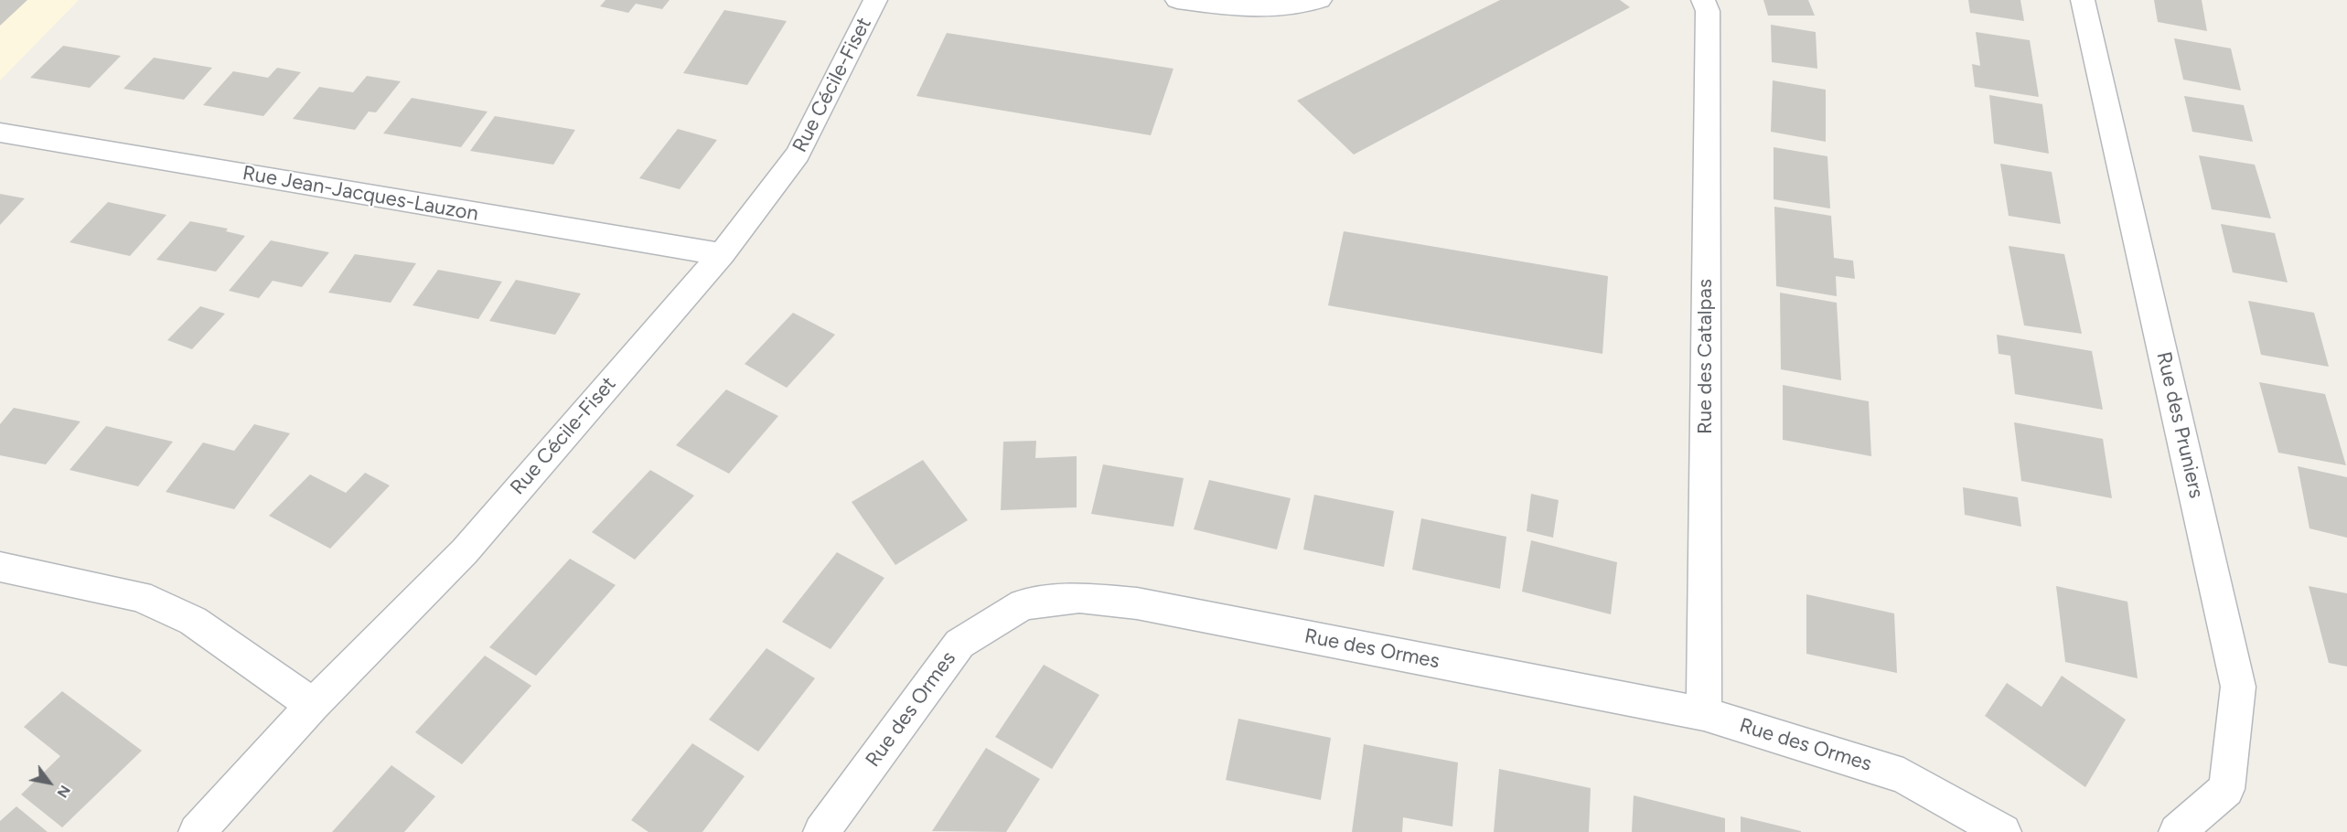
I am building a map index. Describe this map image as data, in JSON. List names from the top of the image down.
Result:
{
  "streets": {
    "street": [
      "Rue Cécile-Fiset",
      "Rue Jean-Jacques-Lauzon",
      "Rue des Catalpas",
      "Rue des Pruniers",
      "Rue des Ormes"
    ]
  },
  "crossings": [
    ["Rue Cécile-Fiset", "Rue Jean-Jacques-Lauzon"],
    ["Rue des Catalpas", "Rue des Ormes"]
  ],
  "north": "bottom right"
}
